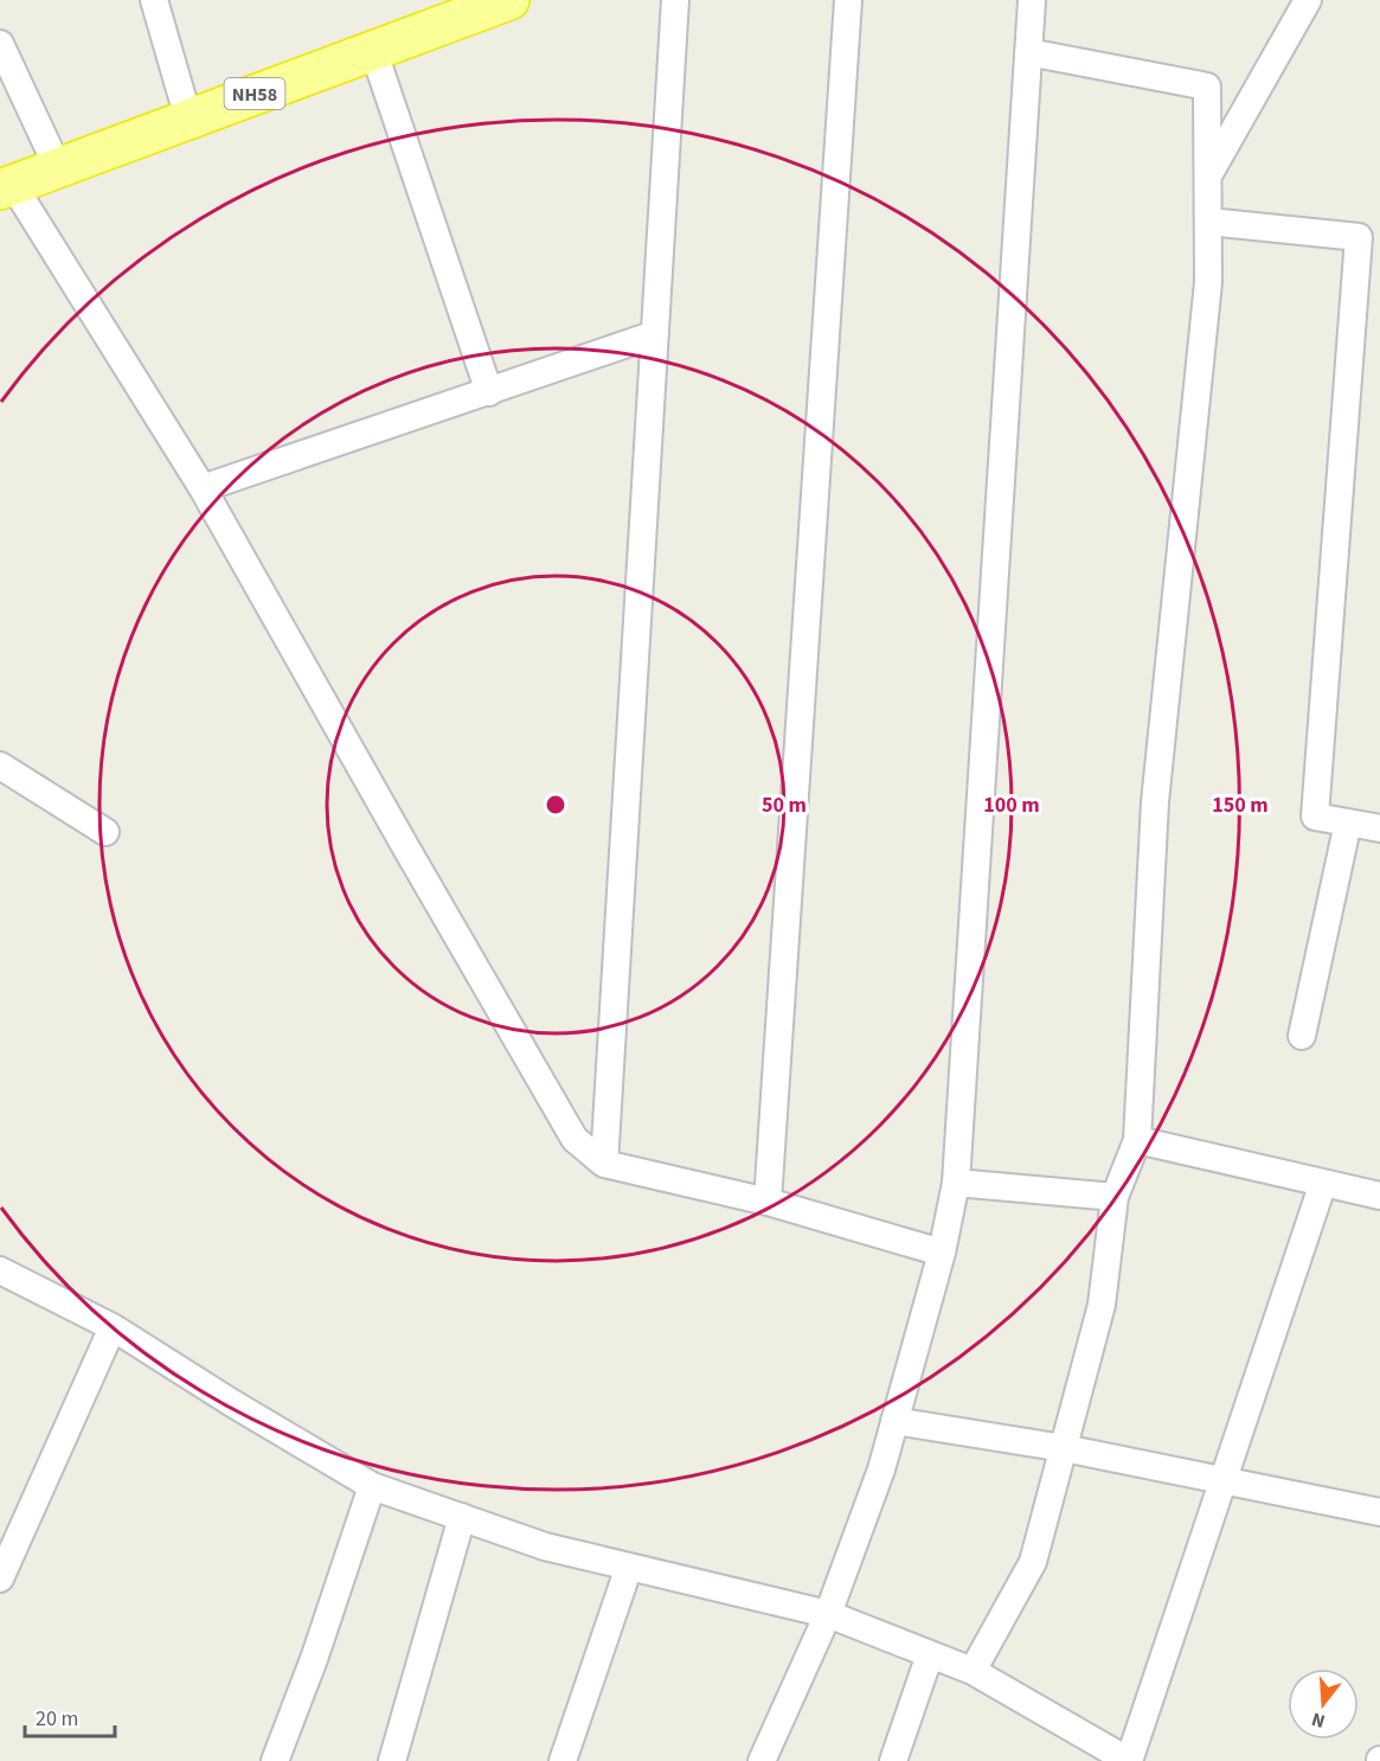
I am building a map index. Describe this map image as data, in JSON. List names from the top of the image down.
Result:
{
  "streets": {
    "highway": ["NH58"]
  },
  "scale_bar": "20 m",
  "north": "bottom",
  "rings": ["50 m", "100 m", "150 m"]
}
